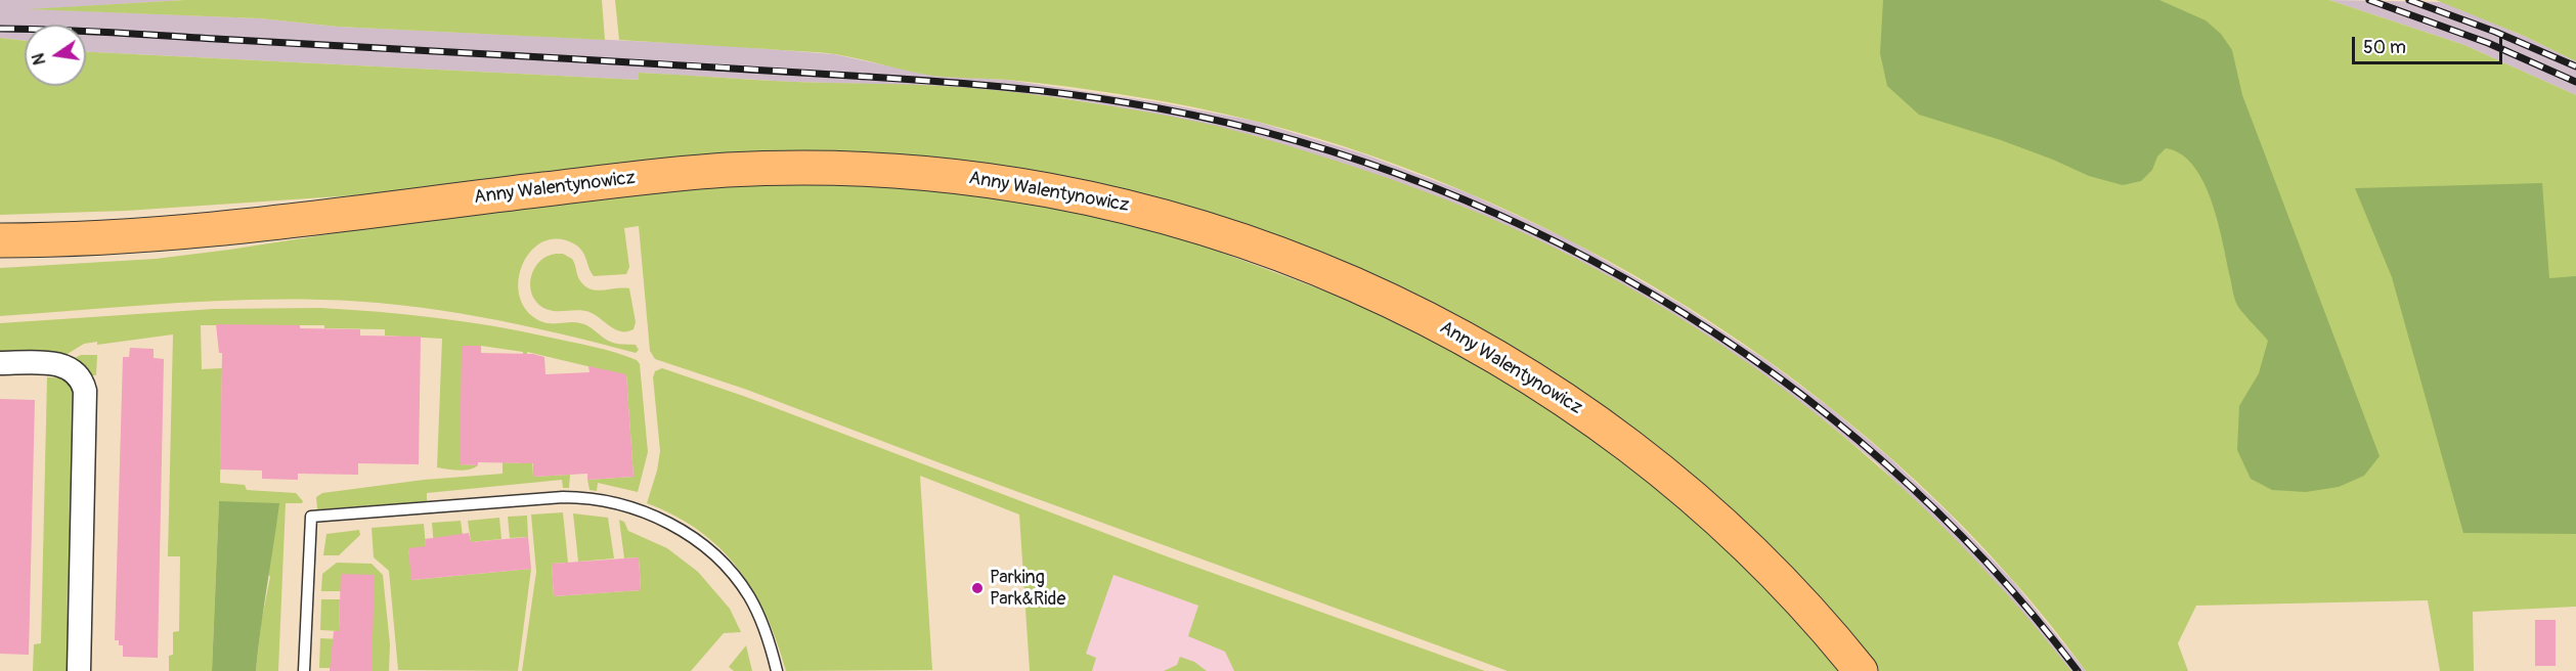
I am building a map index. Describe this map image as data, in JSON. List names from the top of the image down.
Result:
{
  "streets": {
    "main road": ["Anny Walentynowicz"]
  },
  "places": ["Parking Park&Ride"],
  "scale_bar": "50 m",
  "north": "left"
}
